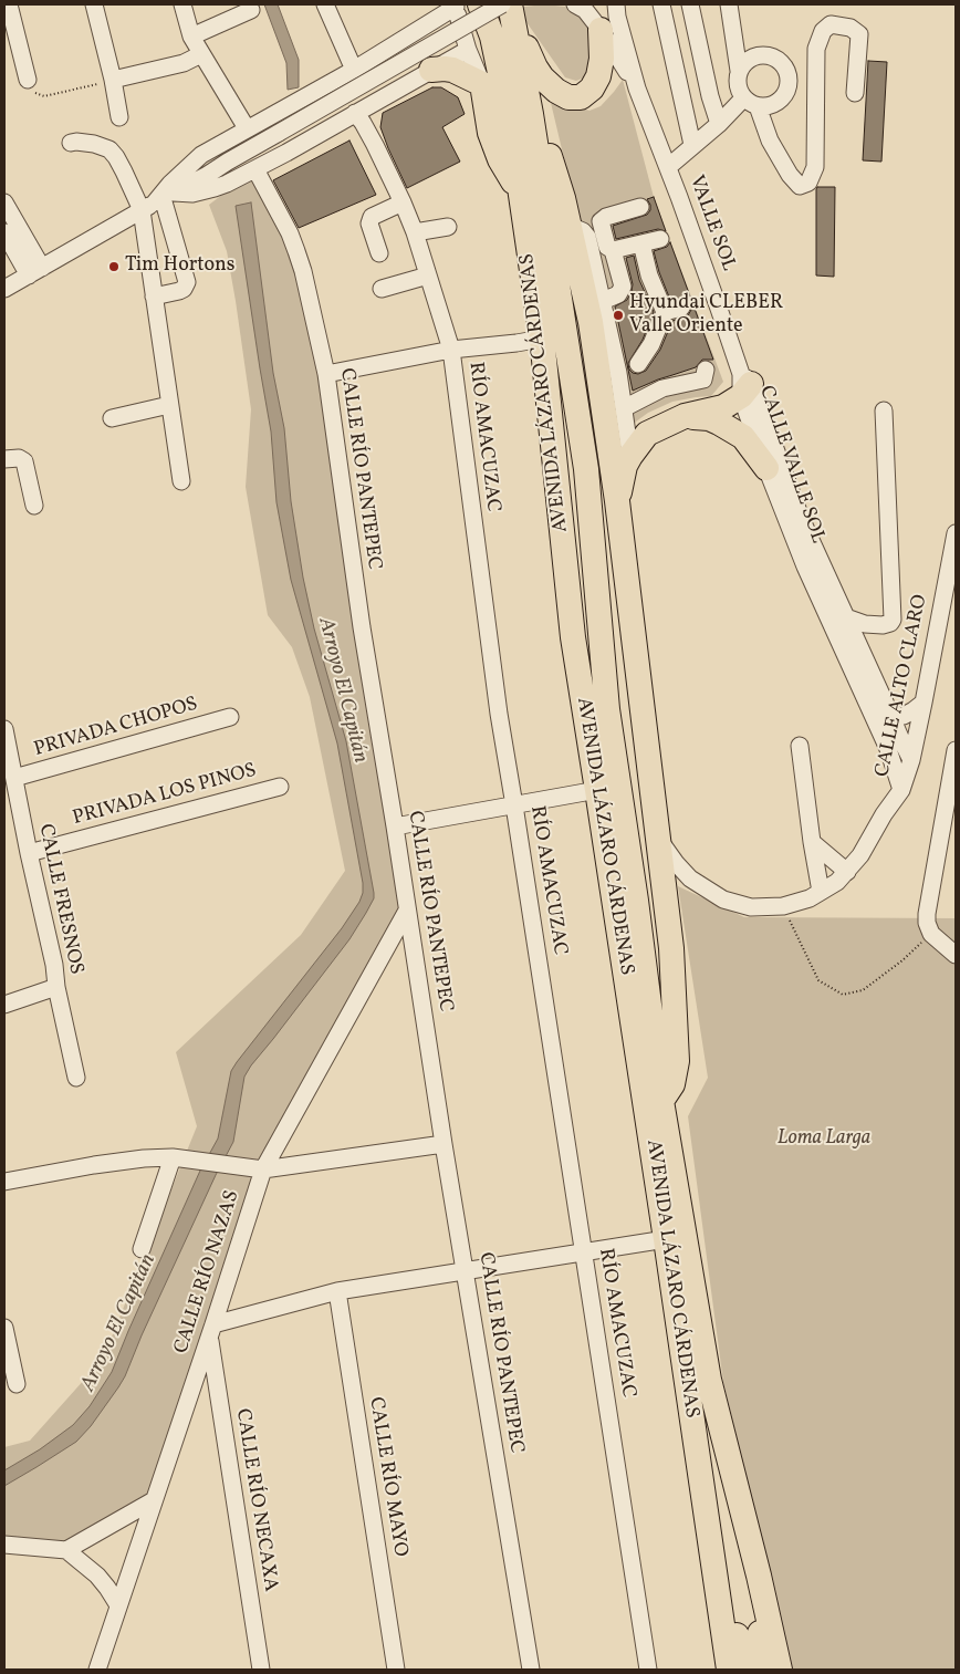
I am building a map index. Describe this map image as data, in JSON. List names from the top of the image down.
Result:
{
  "streets": {
    "highway": ["AVENIDA LÁZARO CÁRDENAS"],
    "street": [
      "VALLE SOL",
      "RÍO AMACUZAC",
      "CALLE VALLE SOL",
      "CALLE RÍO PANTEPEC",
      "CALLE ALTO CLARO",
      "PRIVADA CHOPOS",
      "PRIVADA LOS PINOS",
      "CALLE FRESNOS",
      "CALLE RÍO NAZAS",
      "CALLE RÍO MAYO",
      "CALLE RÍO NECAXA"
    ]
  },
  "crossings": [
    ["VALLE SOL", "CALLE VALLE SOL"],
    ["CALLE VALLE SOL", "CALLE ALTO CLARO"],
    ["CALLE RÍO PANTEPEC", "CALLE RÍO NAZAS"],
    ["PRIVADA CHOPOS", "CALLE FRESNOS"],
    ["PRIVADA LOS PINOS", "CALLE FRESNOS"],
    ["CALLE RÍO NAZAS", "CALLE RÍO NECAXA"]
  ],
  "water": ["Arroyo El Capitán"],
  "parks": ["Loma Larga"],
  "places": ["Tim Hortons", "Hyundai CLEBER Valle Oriente"]
}
